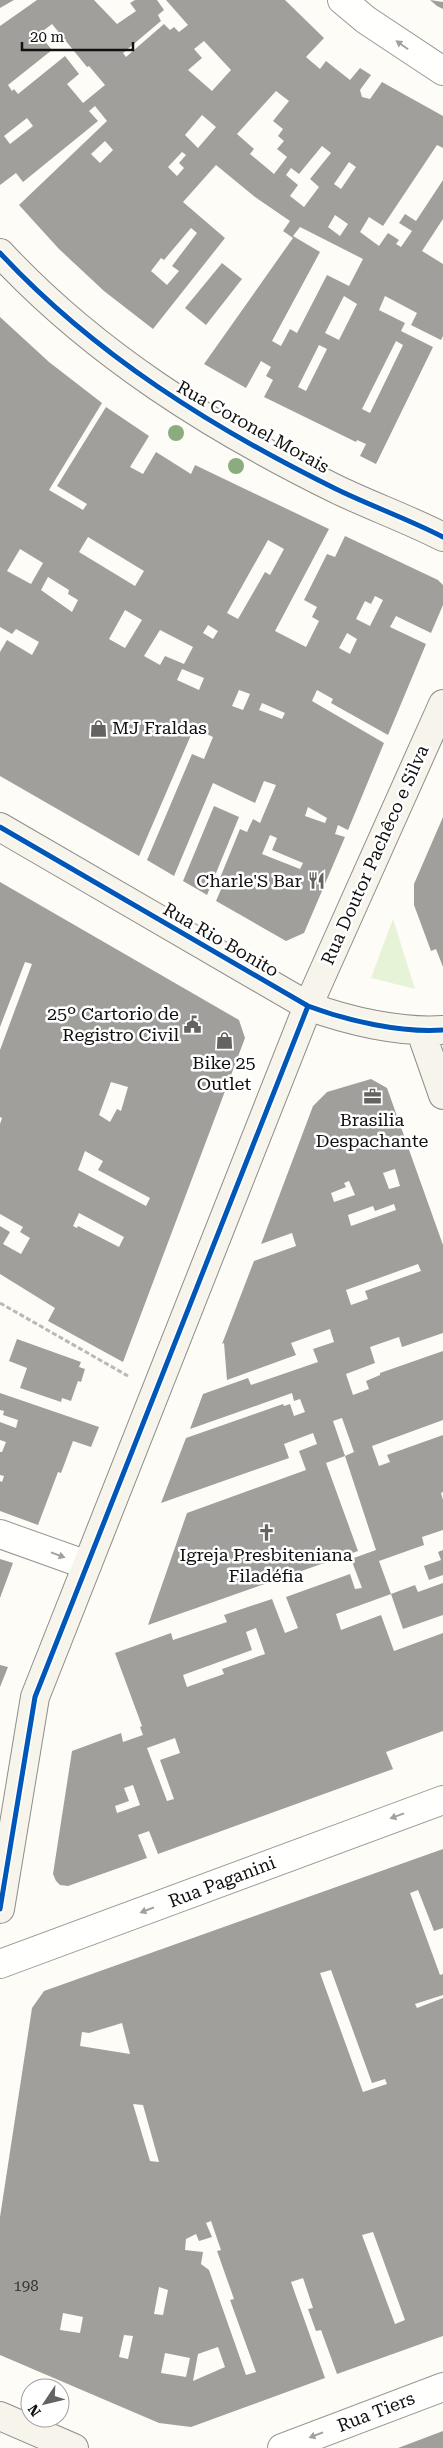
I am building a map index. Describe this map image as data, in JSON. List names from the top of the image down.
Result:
{
  "streets": {
    "street": [
      "Rua Coronel Morais",
      "Rua Doutor Pachêco e Silva",
      "Rua Rio Bonito",
      "Rua Paganini",
      "Rua Tiers"
    ]
  },
  "crossings": [
    ["Rua Doutor Pachêco e Silva", "Rua Rio Bonito"]
  ],
  "one_way": ["Rua Paganini", "Rua Tiers"],
  "places": {
    "shop": ["MJ Fraldas", "Bike 25 Outlet"],
    "restaurant": ["Charle'S Bar"],
    "public building": ["25º Cartorio de Registro Civil"],
    "office": ["Brasilia Despachante"],
    "church": ["Igreja Presbiteniana Filadéfia"]
  },
  "house_numbers": ["198"],
  "scale_bar": "20 m",
  "north": "bottom left"
}
